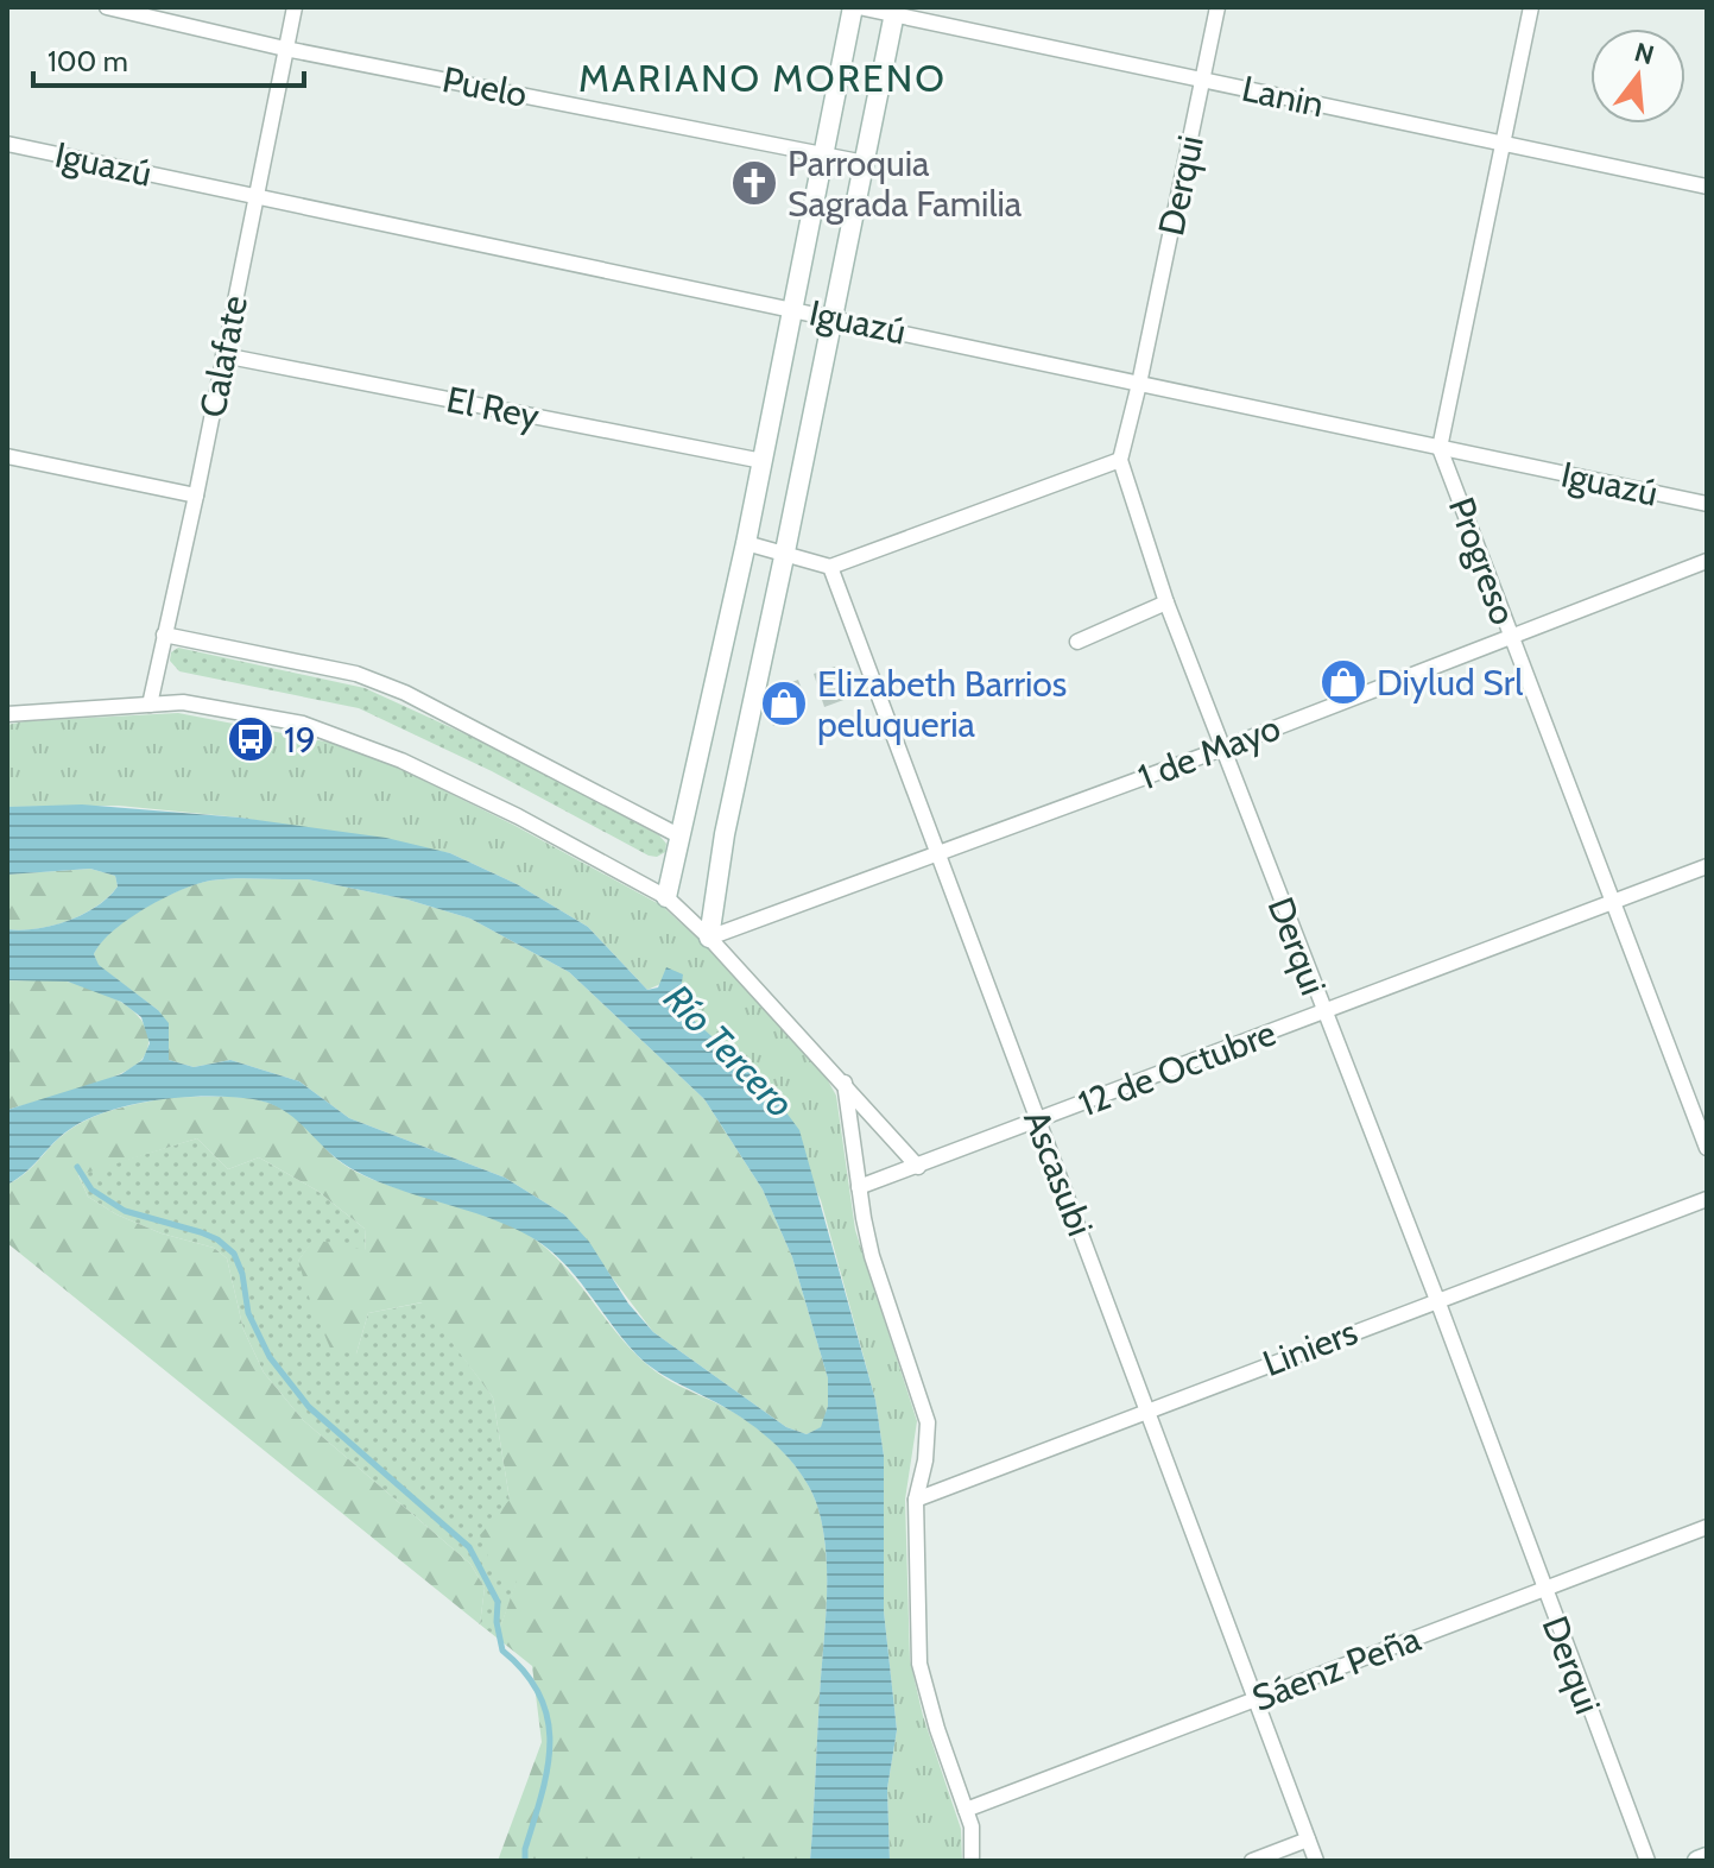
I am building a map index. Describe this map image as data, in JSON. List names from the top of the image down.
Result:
{
  "streets": {
    "street": [
      "Puelo",
      "Lanin",
      "Iguazú",
      "Derqui",
      "Calafate",
      "El Rey",
      "Progreso",
      "1 de Mayo",
      "12 de Octubre",
      "Ascasubi",
      "Liniers",
      "Sáenz Peña"
    ]
  },
  "crossings": [
    ["Puelo", "Calafate"],
    ["Lanin", "Derqui"],
    ["Iguazú", "Derqui"],
    ["Iguazú", "Calafate"],
    ["Iguazú", "Progreso"],
    ["Derqui", "1 de Mayo"],
    ["Derqui", "12 de Octubre"],
    ["Derqui", "Liniers"],
    ["Derqui", "Sáenz Peña"],
    ["Calafate", "El Rey"],
    ["Progreso", "1 de Mayo"],
    ["Progreso", "12 de Octubre"],
    ["1 de Mayo", "Ascasubi"],
    ["12 de Octubre", "Ascasubi"],
    ["Ascasubi", "Liniers"],
    ["Ascasubi", "Sáenz Peña"]
  ],
  "districts": ["MARIANO MORENO"],
  "water": ["Río Tercero"],
  "places": {
    "church": ["Parroquia Sagrada Familia"],
    "shop": ["Diylud Srl", "Elizabeth Barrios peluqueria"],
    "bus stop": ["19"]
  },
  "scale_bar": "100 m",
  "north": "top"
}
